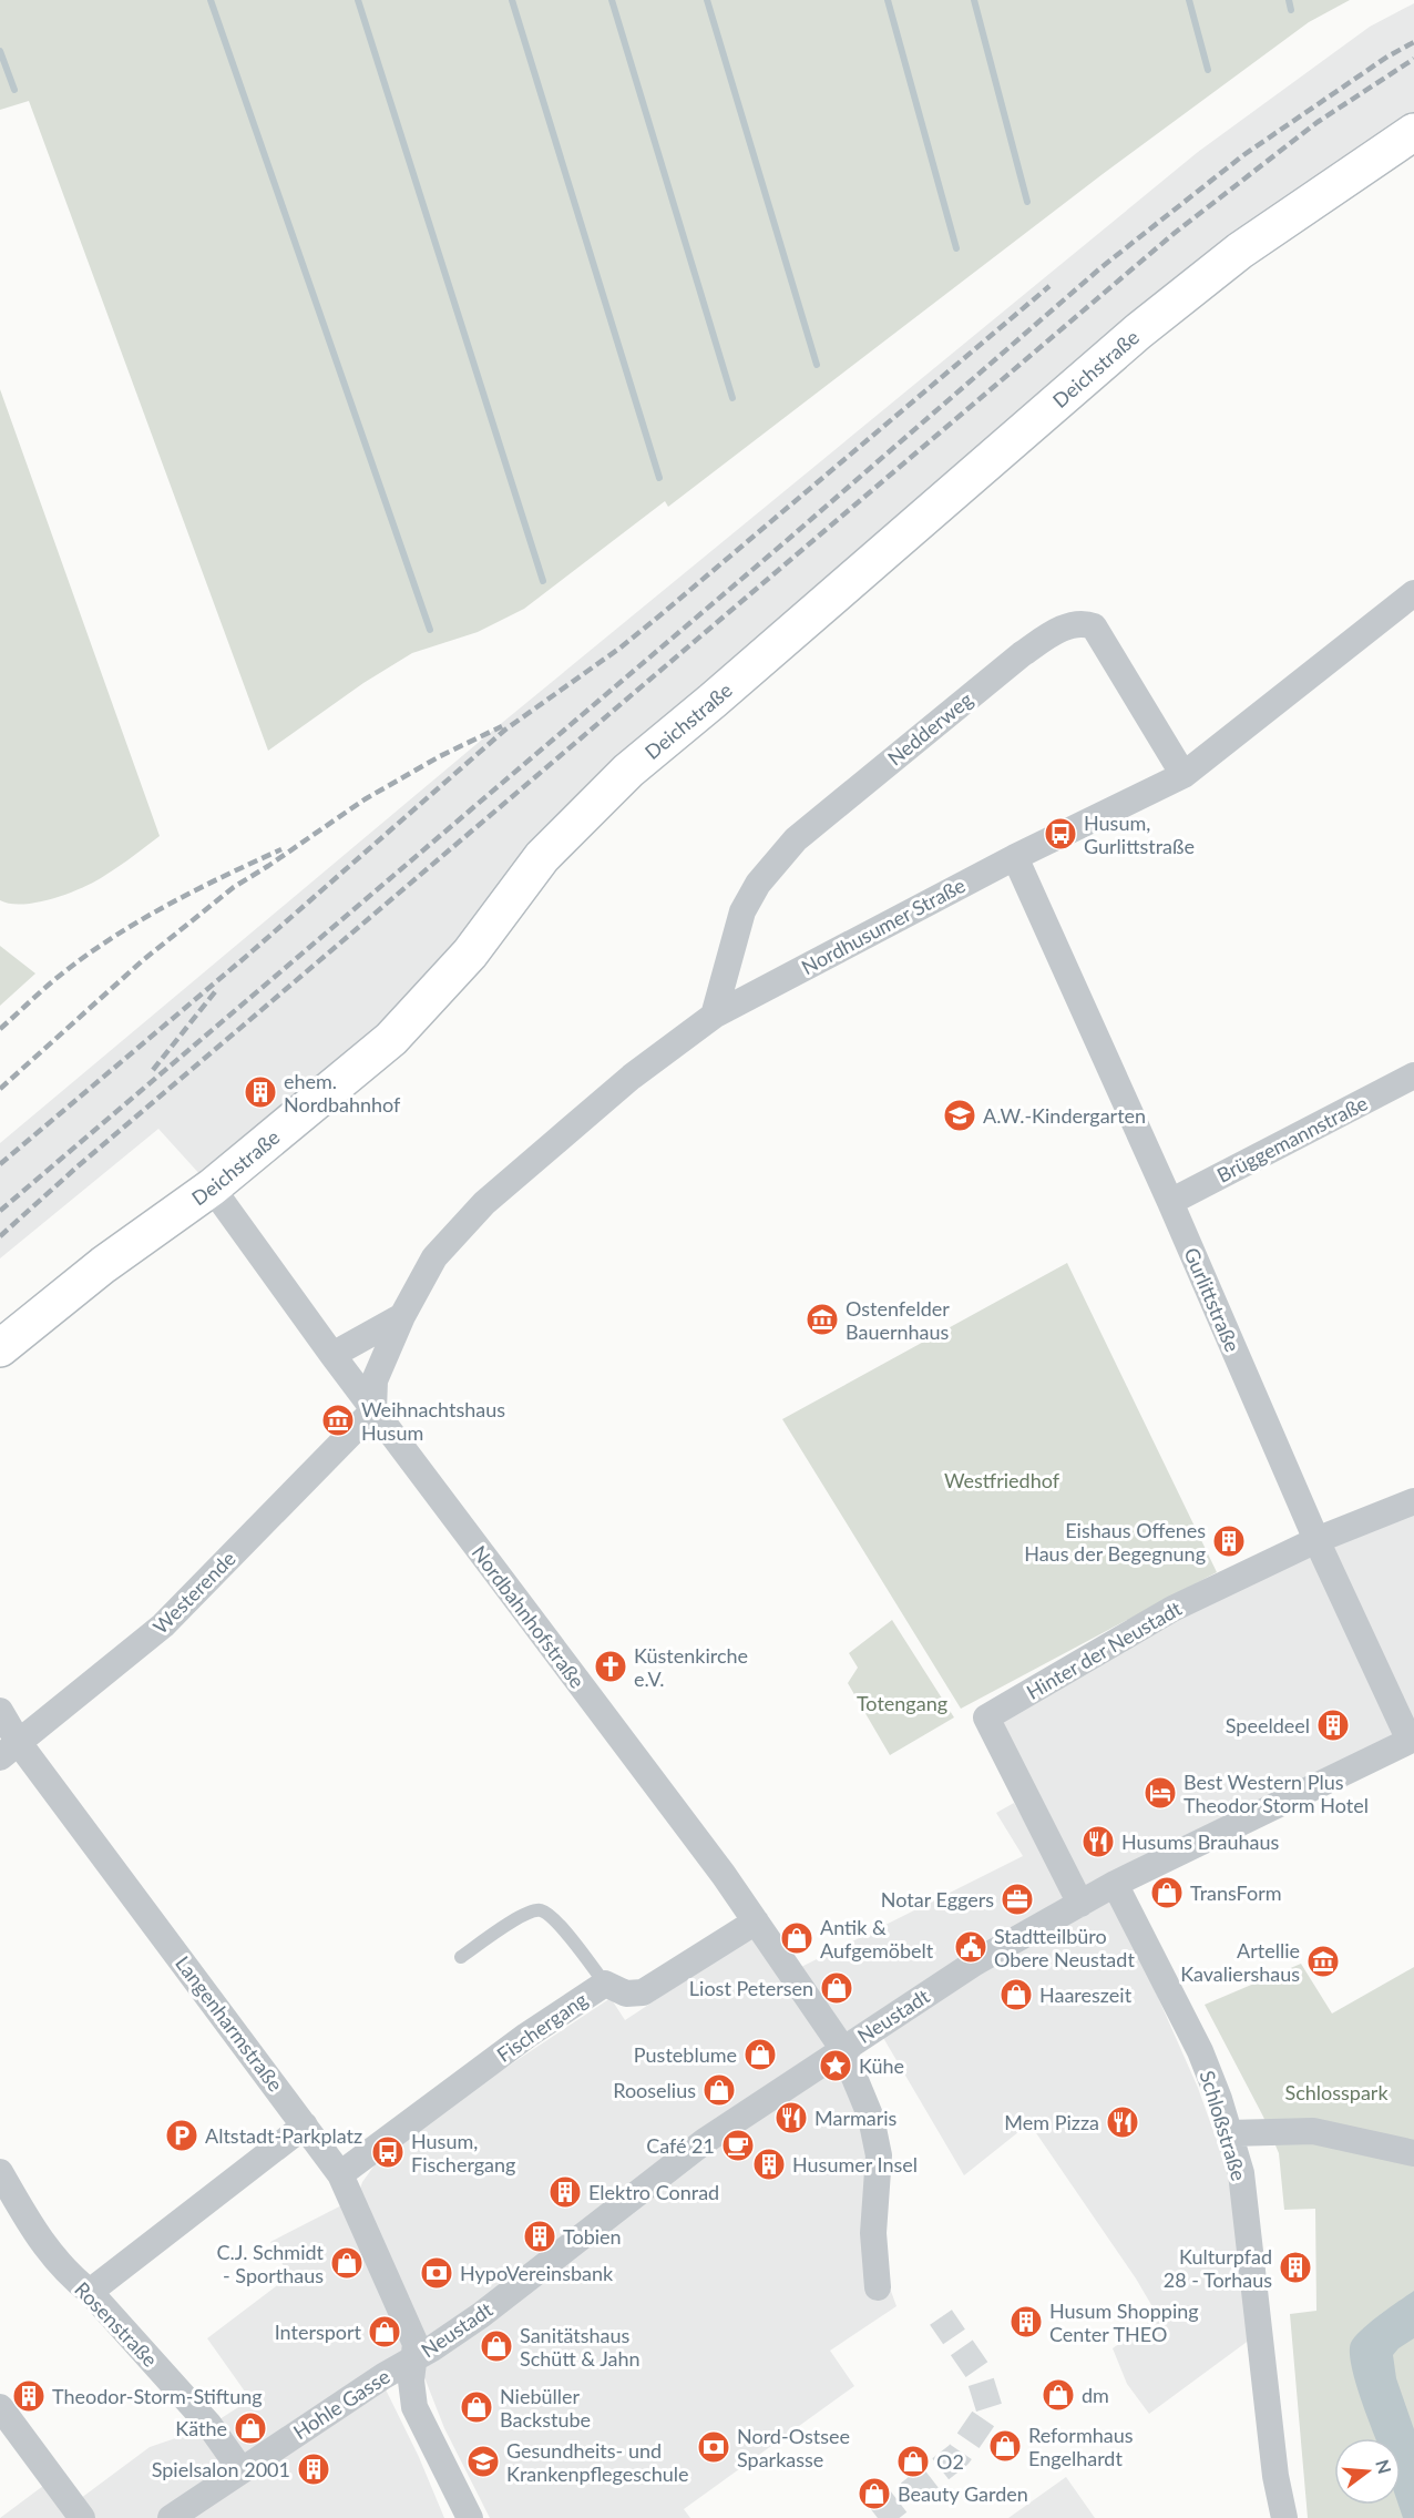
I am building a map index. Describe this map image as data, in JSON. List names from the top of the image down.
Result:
{
  "streets": {
    "main road": ["Deichstraße"],
    "street": [
      "Nedderweg",
      "Nordhusumer Straße",
      "Brüggemannstraße",
      "Gurlittstraße",
      "Westerende",
      "Nordbahnhofstraße",
      "Hinter der Neustadt",
      "Neustadt",
      "Langenharmstraße",
      "Fischergang",
      "Schloßstraße",
      "Rosenstraße",
      "Hohle Gasse"
    ]
  },
  "crossings": [
    ["Deichstraße", "Nordbahnhofstraße"],
    ["Nedderweg", "Nordhusumer Straße"],
    ["Nordhusumer Straße", "Gurlittstraße"],
    ["Nordhusumer Straße", "Westerende"],
    ["Nordhusumer Straße", "Nordbahnhofstraße"],
    ["Brüggemannstraße", "Gurlittstraße"],
    ["Gurlittstraße", "Hinter der Neustadt"],
    ["Gurlittstraße", "Neustadt"],
    ["Westerende", "Nordbahnhofstraße"],
    ["Westerende", "Langenharmstraße"],
    ["Nordbahnhofstraße", "Neustadt"],
    ["Nordbahnhofstraße", "Fischergang"],
    ["Hinter der Neustadt", "Neustadt"],
    ["Neustadt", "Langenharmstraße"],
    ["Neustadt", "Schloßstraße"],
    ["Neustadt", "Hohle Gasse"],
    ["Langenharmstraße", "Fischergang"],
    ["Langenharmstraße", "Hohle Gasse"],
    ["Rosenstraße", "Hohle Gasse"]
  ],
  "parks": ["Westfriedhof", "Totengang", "Schlosspark"],
  "places": {
    "bus stop": ["Husum, Gurlittstraße", "Husum, Fischergang"],
    "building": [
      "ehem. Nordbahnhof",
      "Eishaus Offenes Haus der Begegnung",
      "Speeldeel",
      "Husumer Insel",
      "Elektro Conrad",
      "Tobien",
      "Kulturpfad 28 - Torhaus",
      "Husum Shopping Center THEO",
      "Theodor-Storm-Stiftung",
      "Spielsalon 2001"
    ],
    "school or university": ["A.W.-Kindergarten", "Gesundheits- und Krankenpflegeschule"],
    "museum": ["Ostenfelder Bauernhaus", "Weihnachtshaus Husum", "Artellie Kavaliershaus"],
    "church": ["Küstenkirche e.V."],
    "hotel": ["Best Western Plus Theodor Storm Hotel"],
    "restaurant": ["Husums Brauhaus", "Marmaris", "Mem Pizza"],
    "shop": [
      "TransForm",
      "Antik & Aufgemöbelt",
      "Liost Petersen",
      "Haareszeit",
      "Pusteblume",
      "Rooselius",
      "C.J. Schmidt - Sporthaus",
      "Intersport",
      "Sanitätshaus Schütt & Jahn",
      "dm",
      "Niebüller Backstube",
      "Käthe",
      "Reformhaus Engelhardt",
      "O2",
      "Beauty Garden"
    ],
    "office": ["Notar Eggers"],
    "public building": ["Stadtteilbüro Obere Neustadt"],
    "place": ["Kühe"],
    "parking": ["Altstadt-Parkplatz"],
    "cafe": ["Café 21"],
    "bank": ["HypoVereinsbank", "Nord-Ostsee Sparkasse"]
  },
  "north": "right"
}
